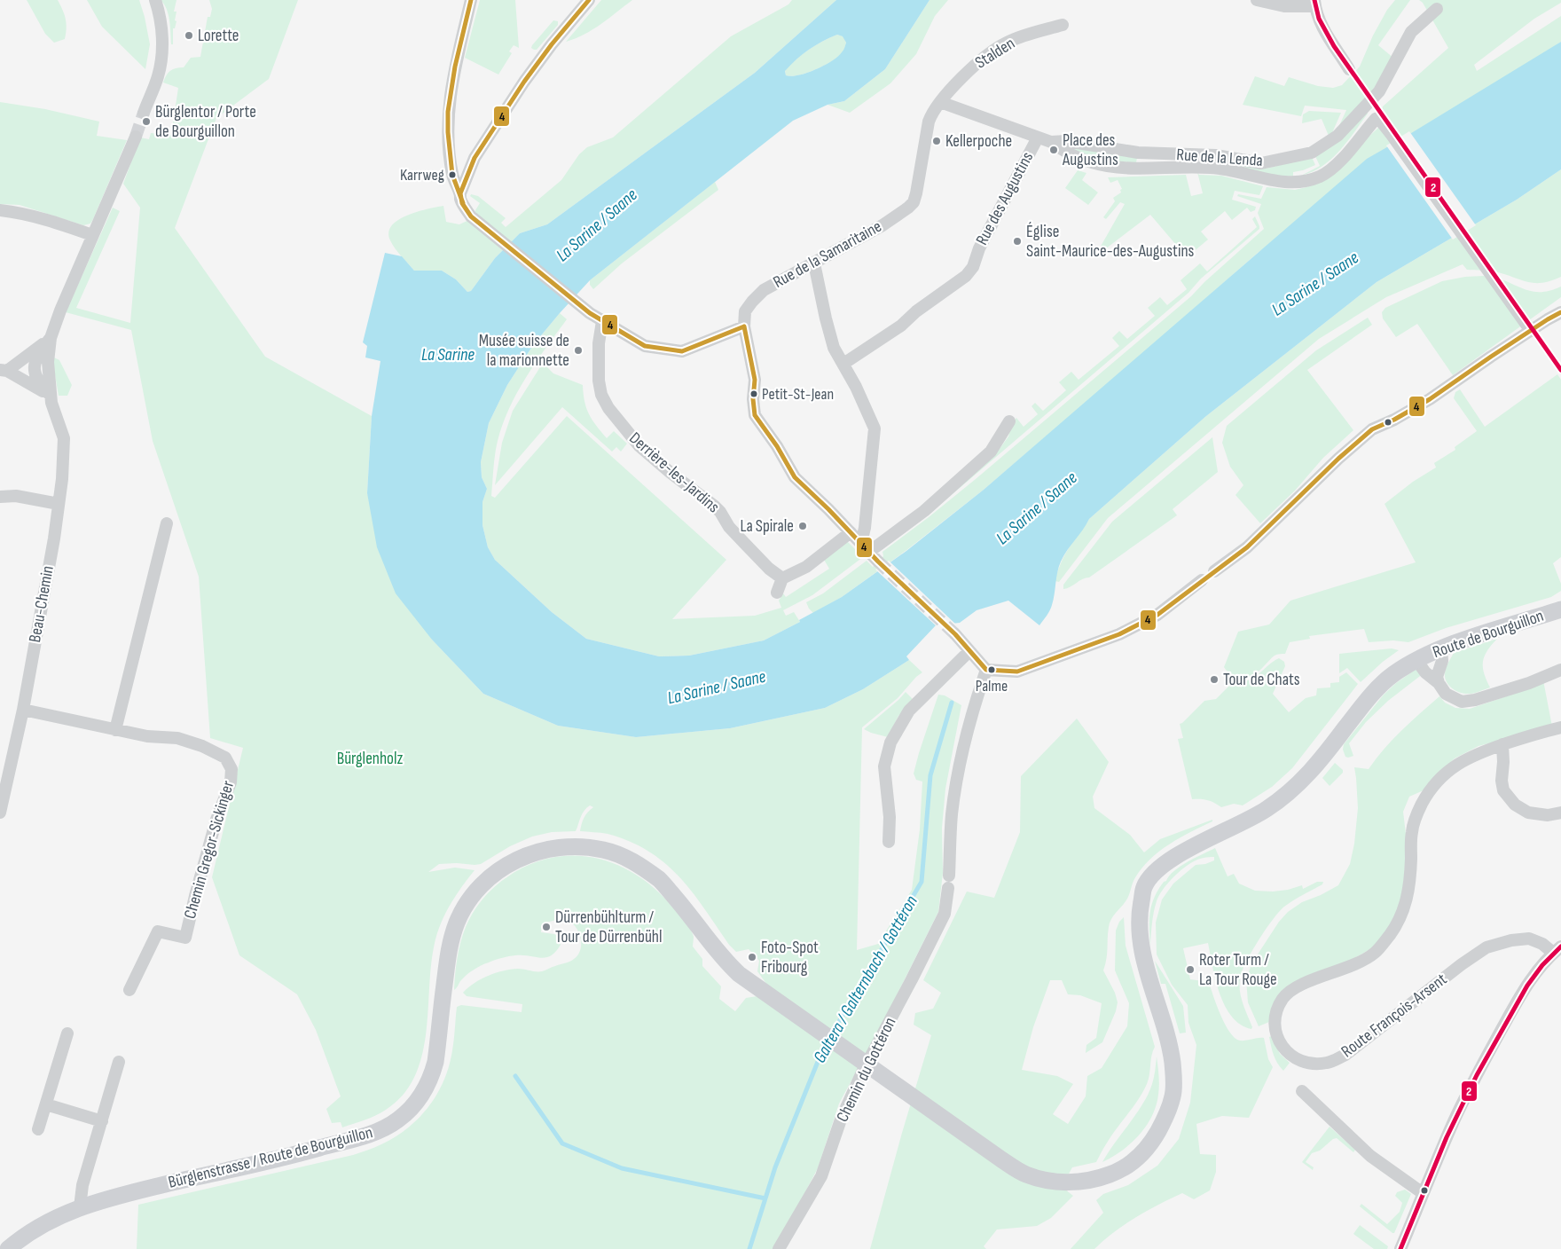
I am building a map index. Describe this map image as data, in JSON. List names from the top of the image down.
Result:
{
  "streets": {
    "main road": ["Route de Bourguillon", "Bürglenstrasse / Route de Bourguillon"],
    "street": [
      "Stalden",
      "Rue de la Lenda",
      "Rue des Augustins",
      "Rue de la Samaritaine",
      "Derrière-les-Jardins",
      "Beau-Chemin",
      "Chemin Gregor-Sickinger",
      "Route François-Arsent",
      "Chemin du Gottéron"
    ]
  },
  "crossings": [
    ["Stalden", "Rue de la Lenda"],
    ["Stalden", "Rue de la Samaritaine"],
    ["Rue de la Lenda", "Rue des Augustins"],
    ["Rue de la Lenda", "Rue de la Samaritaine"],
    ["Beau-Chemin", "Chemin Gregor-Sickinger"],
    ["Route de Bourguillon", "Bürglenstrasse / Route de Bourguillon"]
  ],
  "water": ["La Sarine / Saane", "La Sarine", "Galtera / Galternbach / Gottéron"],
  "parks": ["Bürglenholz"],
  "places": [
    "Lorette",
    "Bürglentor / Porte de Bourguillon",
    "Kellerpoche",
    "Place des Augustins",
    "Karrweg",
    "Église Saint-Maurice-des-Augustins",
    "Musée suisse de la marionnette",
    "Petit-St-Jean",
    "La Spirale",
    "Palme",
    "Tour de Chats",
    "Dürrenbühlturm / Tour de Dürrenbühl",
    "Foto-Spot Fribourg",
    "Roter Turm / La Tour Rouge"
  ],
  "lines": ["transit line 4", "transit line 2"]
}
